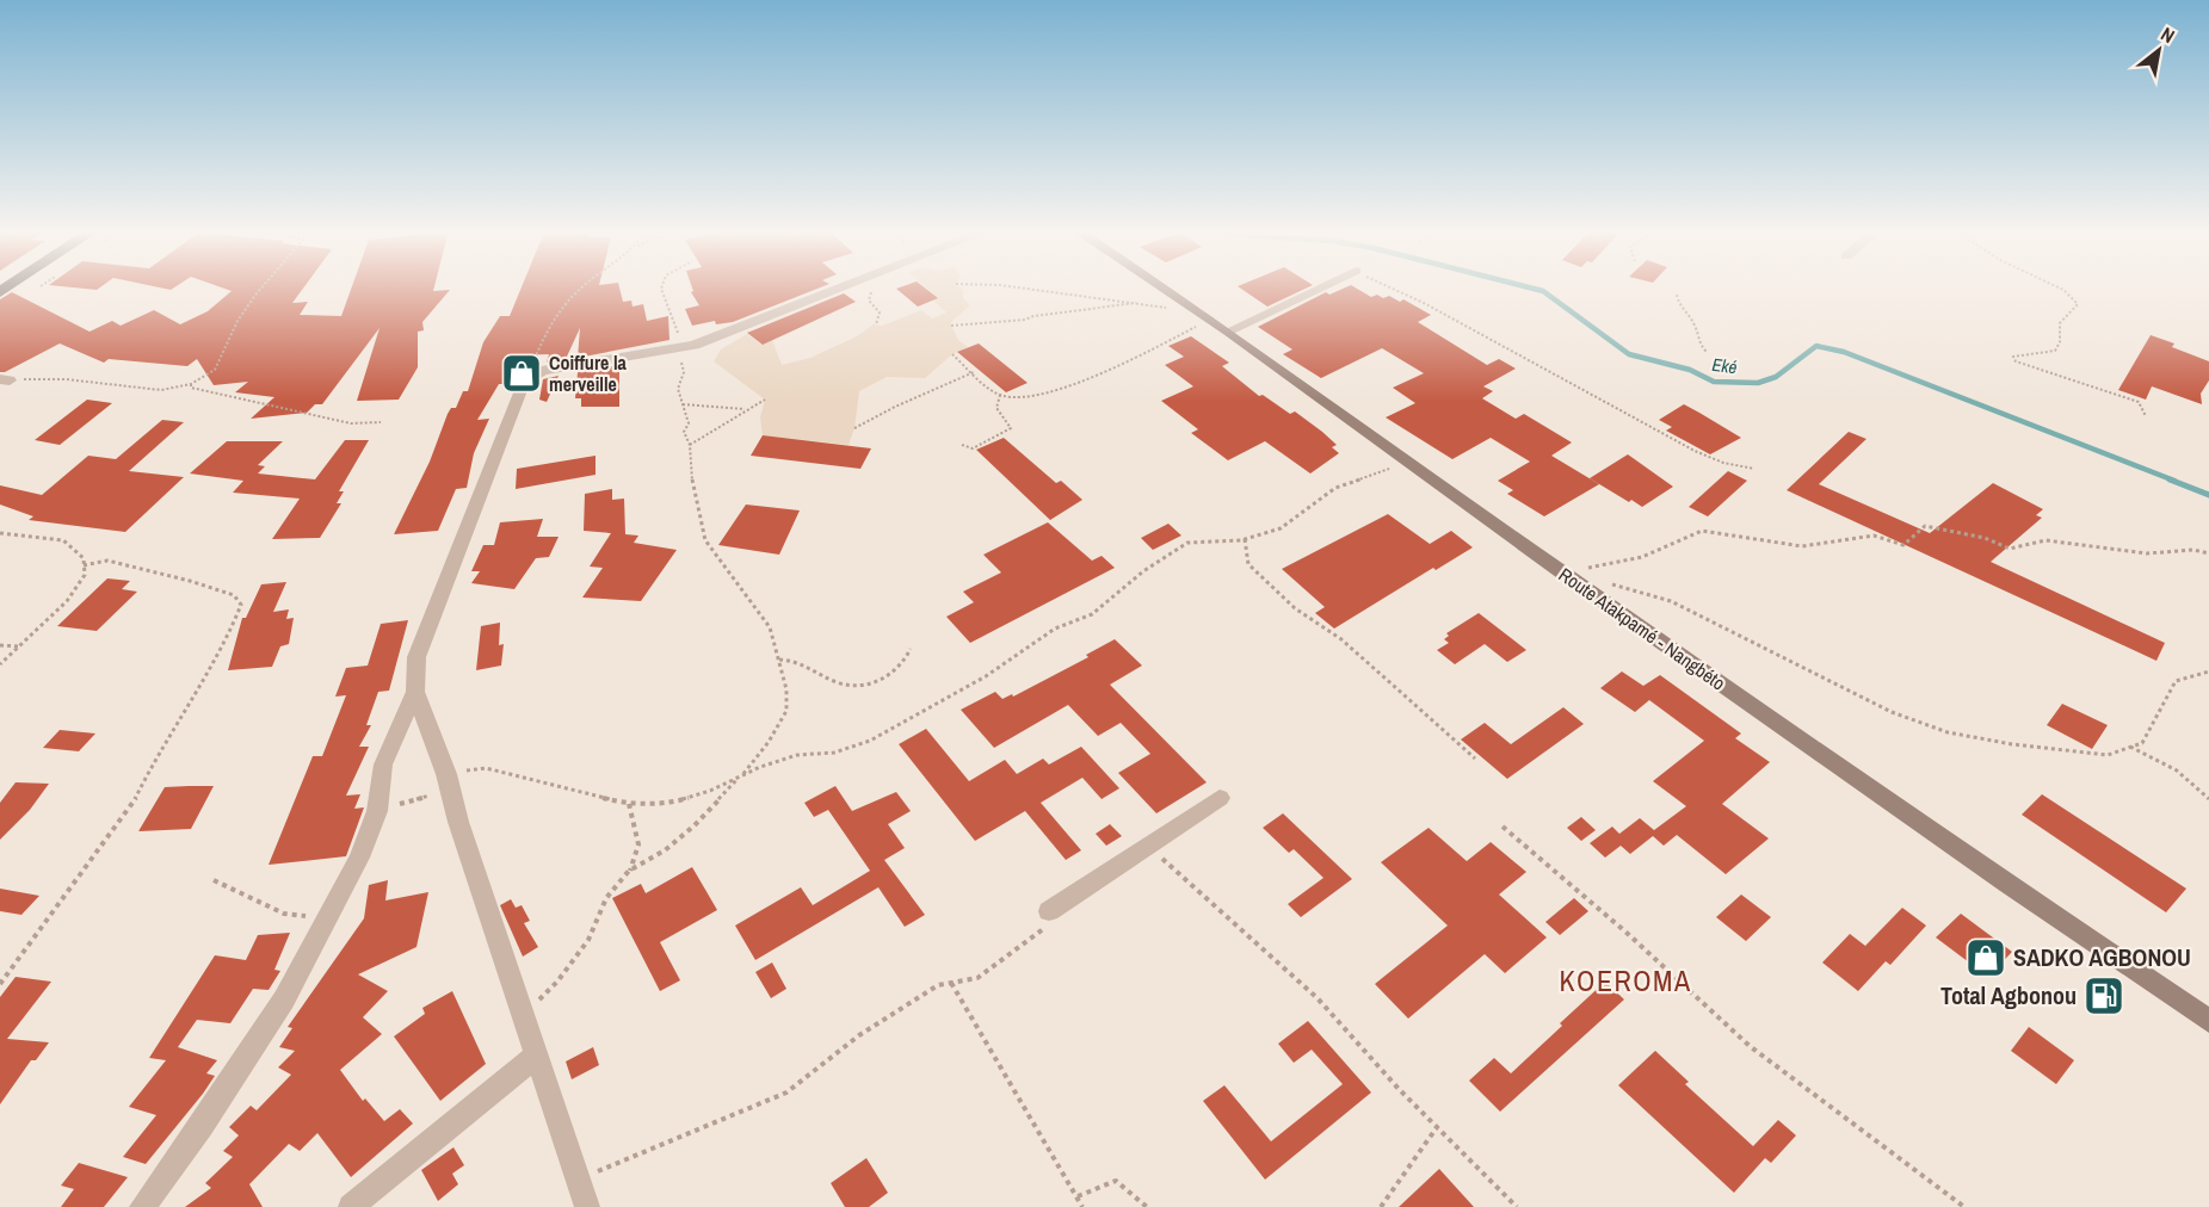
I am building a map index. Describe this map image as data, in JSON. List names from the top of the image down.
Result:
{
  "streets": {
    "main road": ["Route Atakpamé - Nangbéto"]
  },
  "districts": ["KOEROMA"],
  "water": ["Eké"],
  "places": {
    "shop": ["Coiffure la merveille", "SADKO AGBONOU"],
    "fuel station": ["Total Agbonou"]
  },
  "north": "top right"
}
